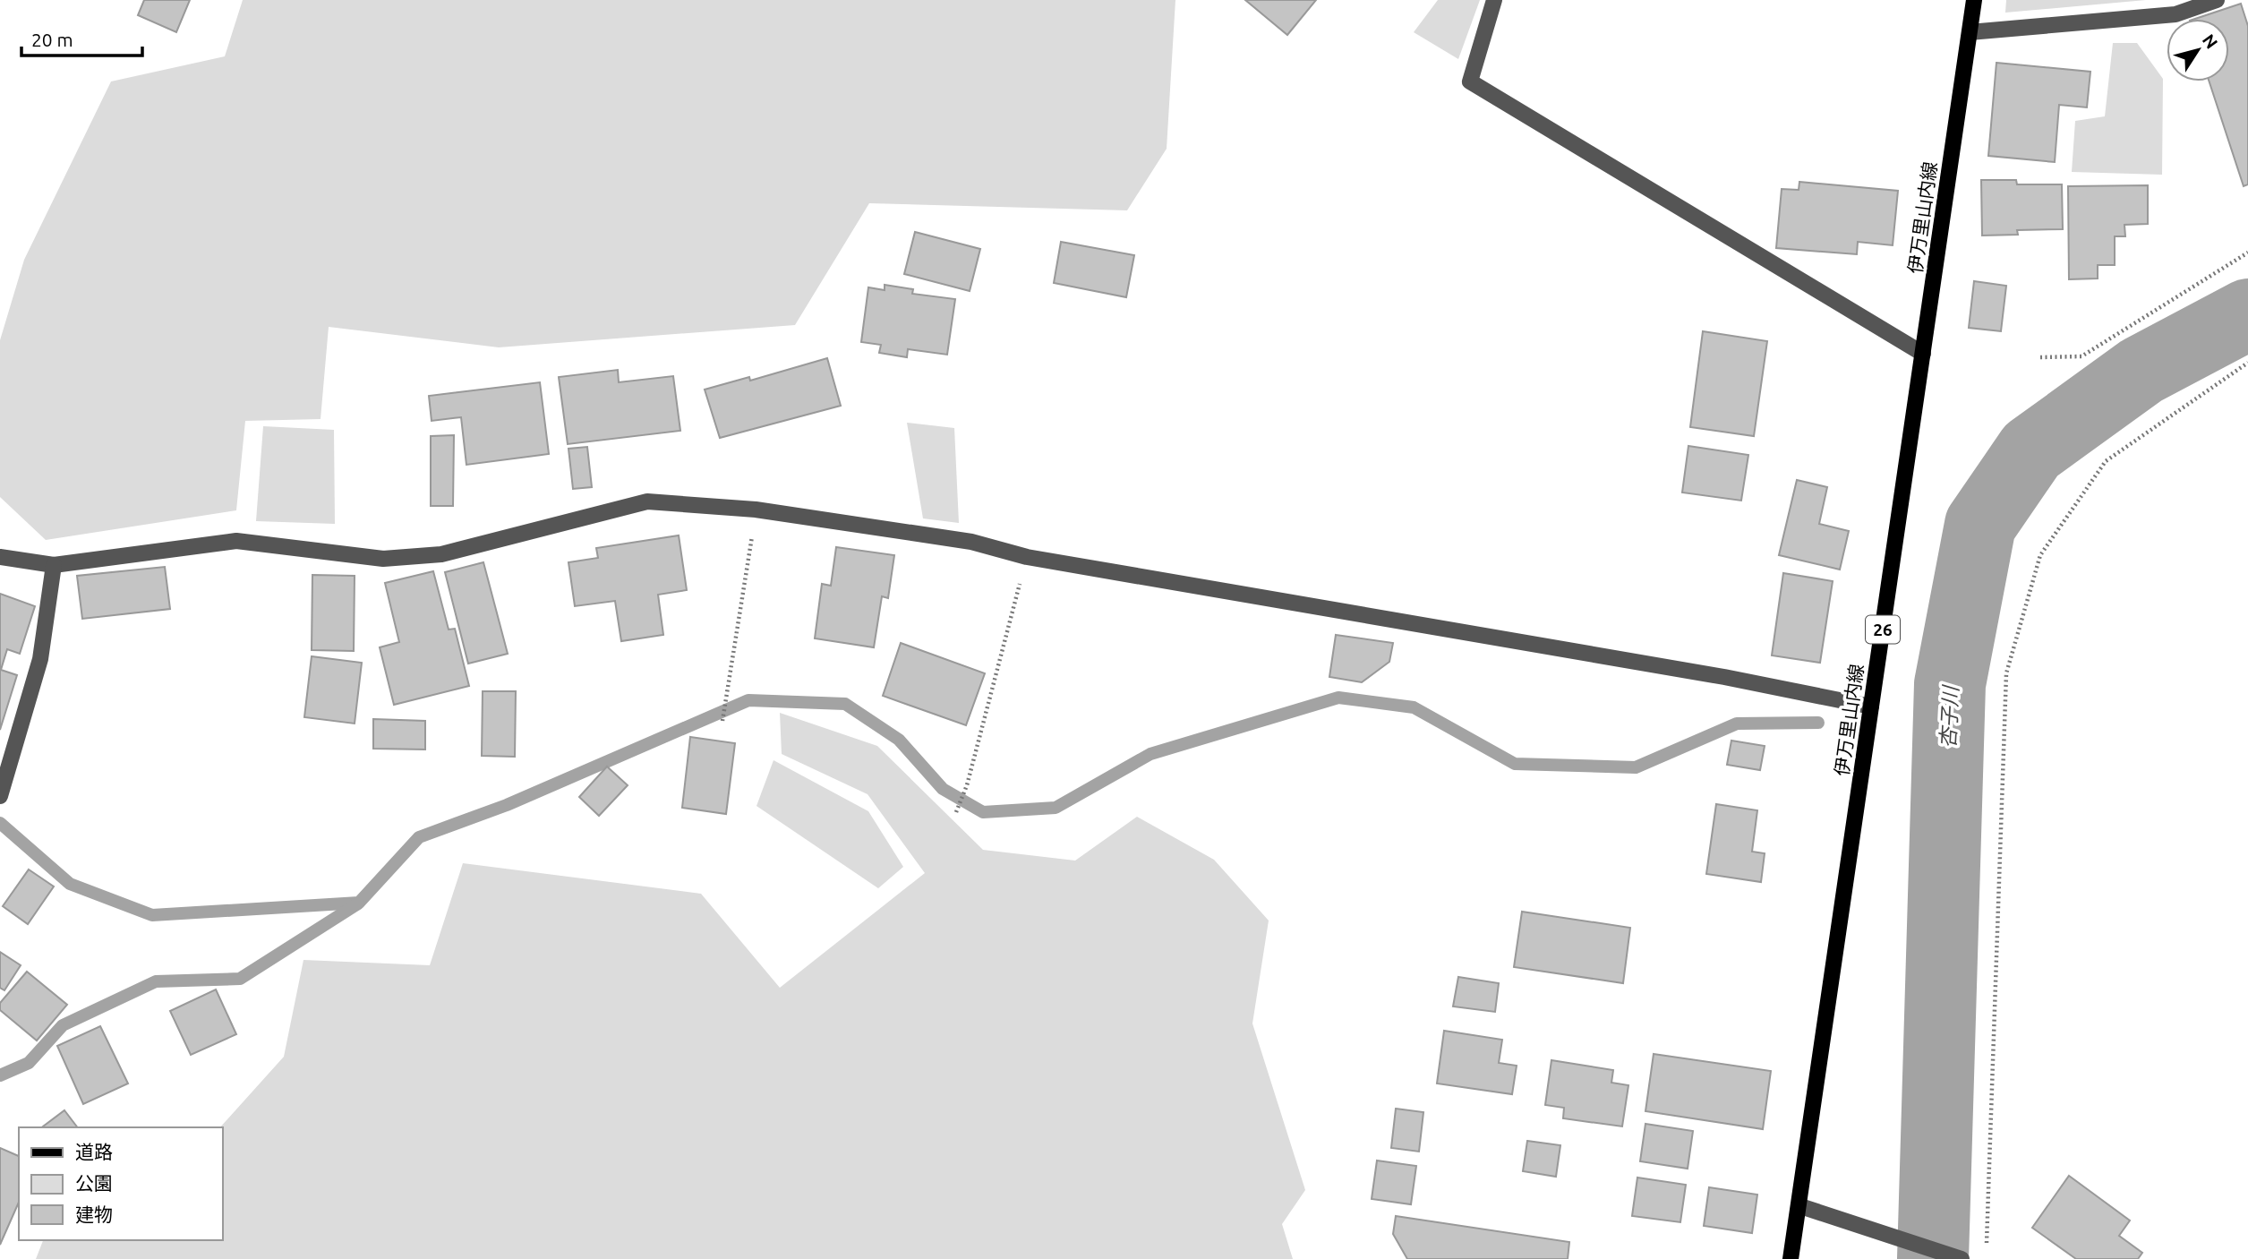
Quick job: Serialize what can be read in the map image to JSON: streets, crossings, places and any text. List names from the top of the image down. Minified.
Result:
{"streets":{"main road":["伊万里山内線","26"]},"water":["杏子川"],"legend":["道路","公園","建物"],"scale_bar":"20 m","north":"top right"}
